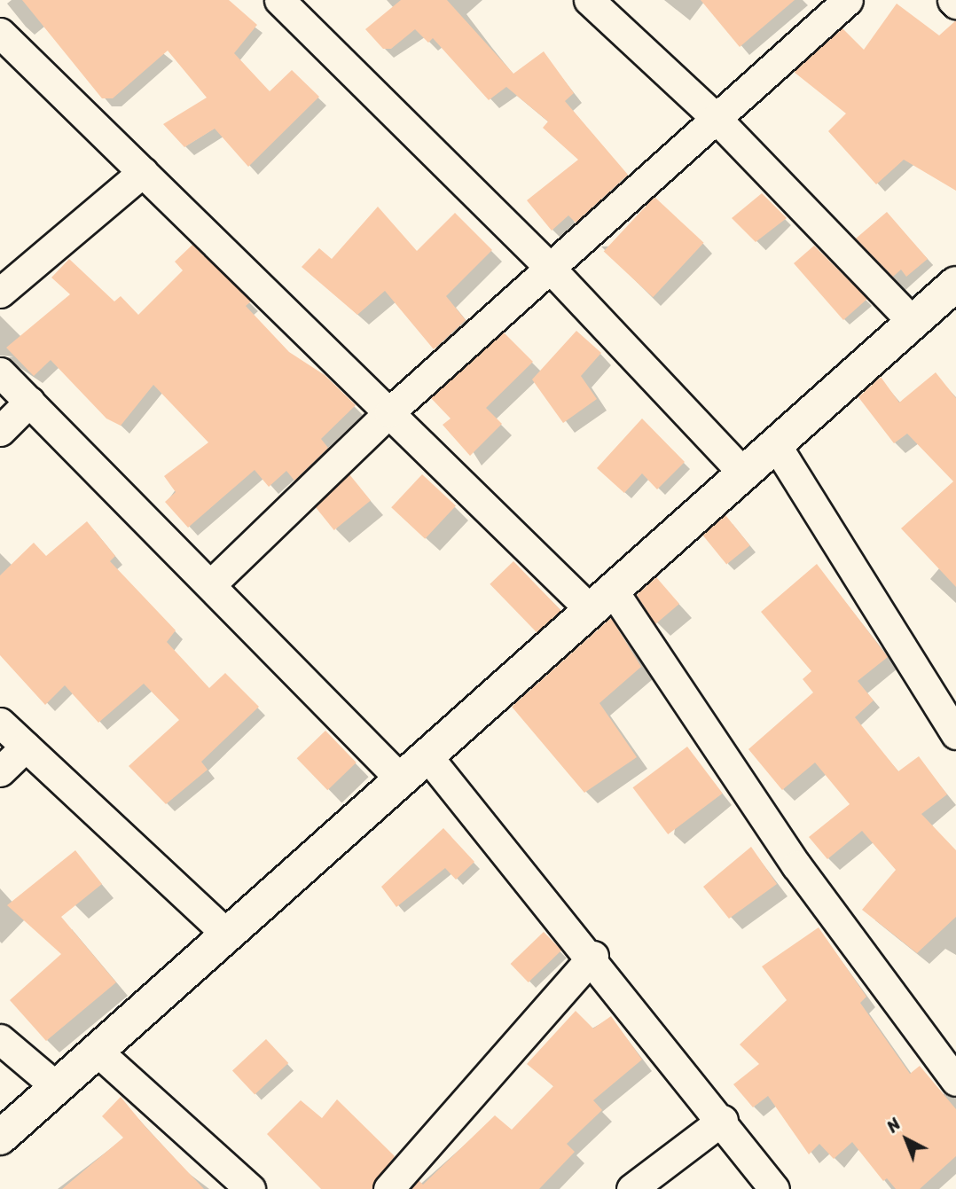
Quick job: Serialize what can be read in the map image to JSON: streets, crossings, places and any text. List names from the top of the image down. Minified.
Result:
{"north":"top left"}
